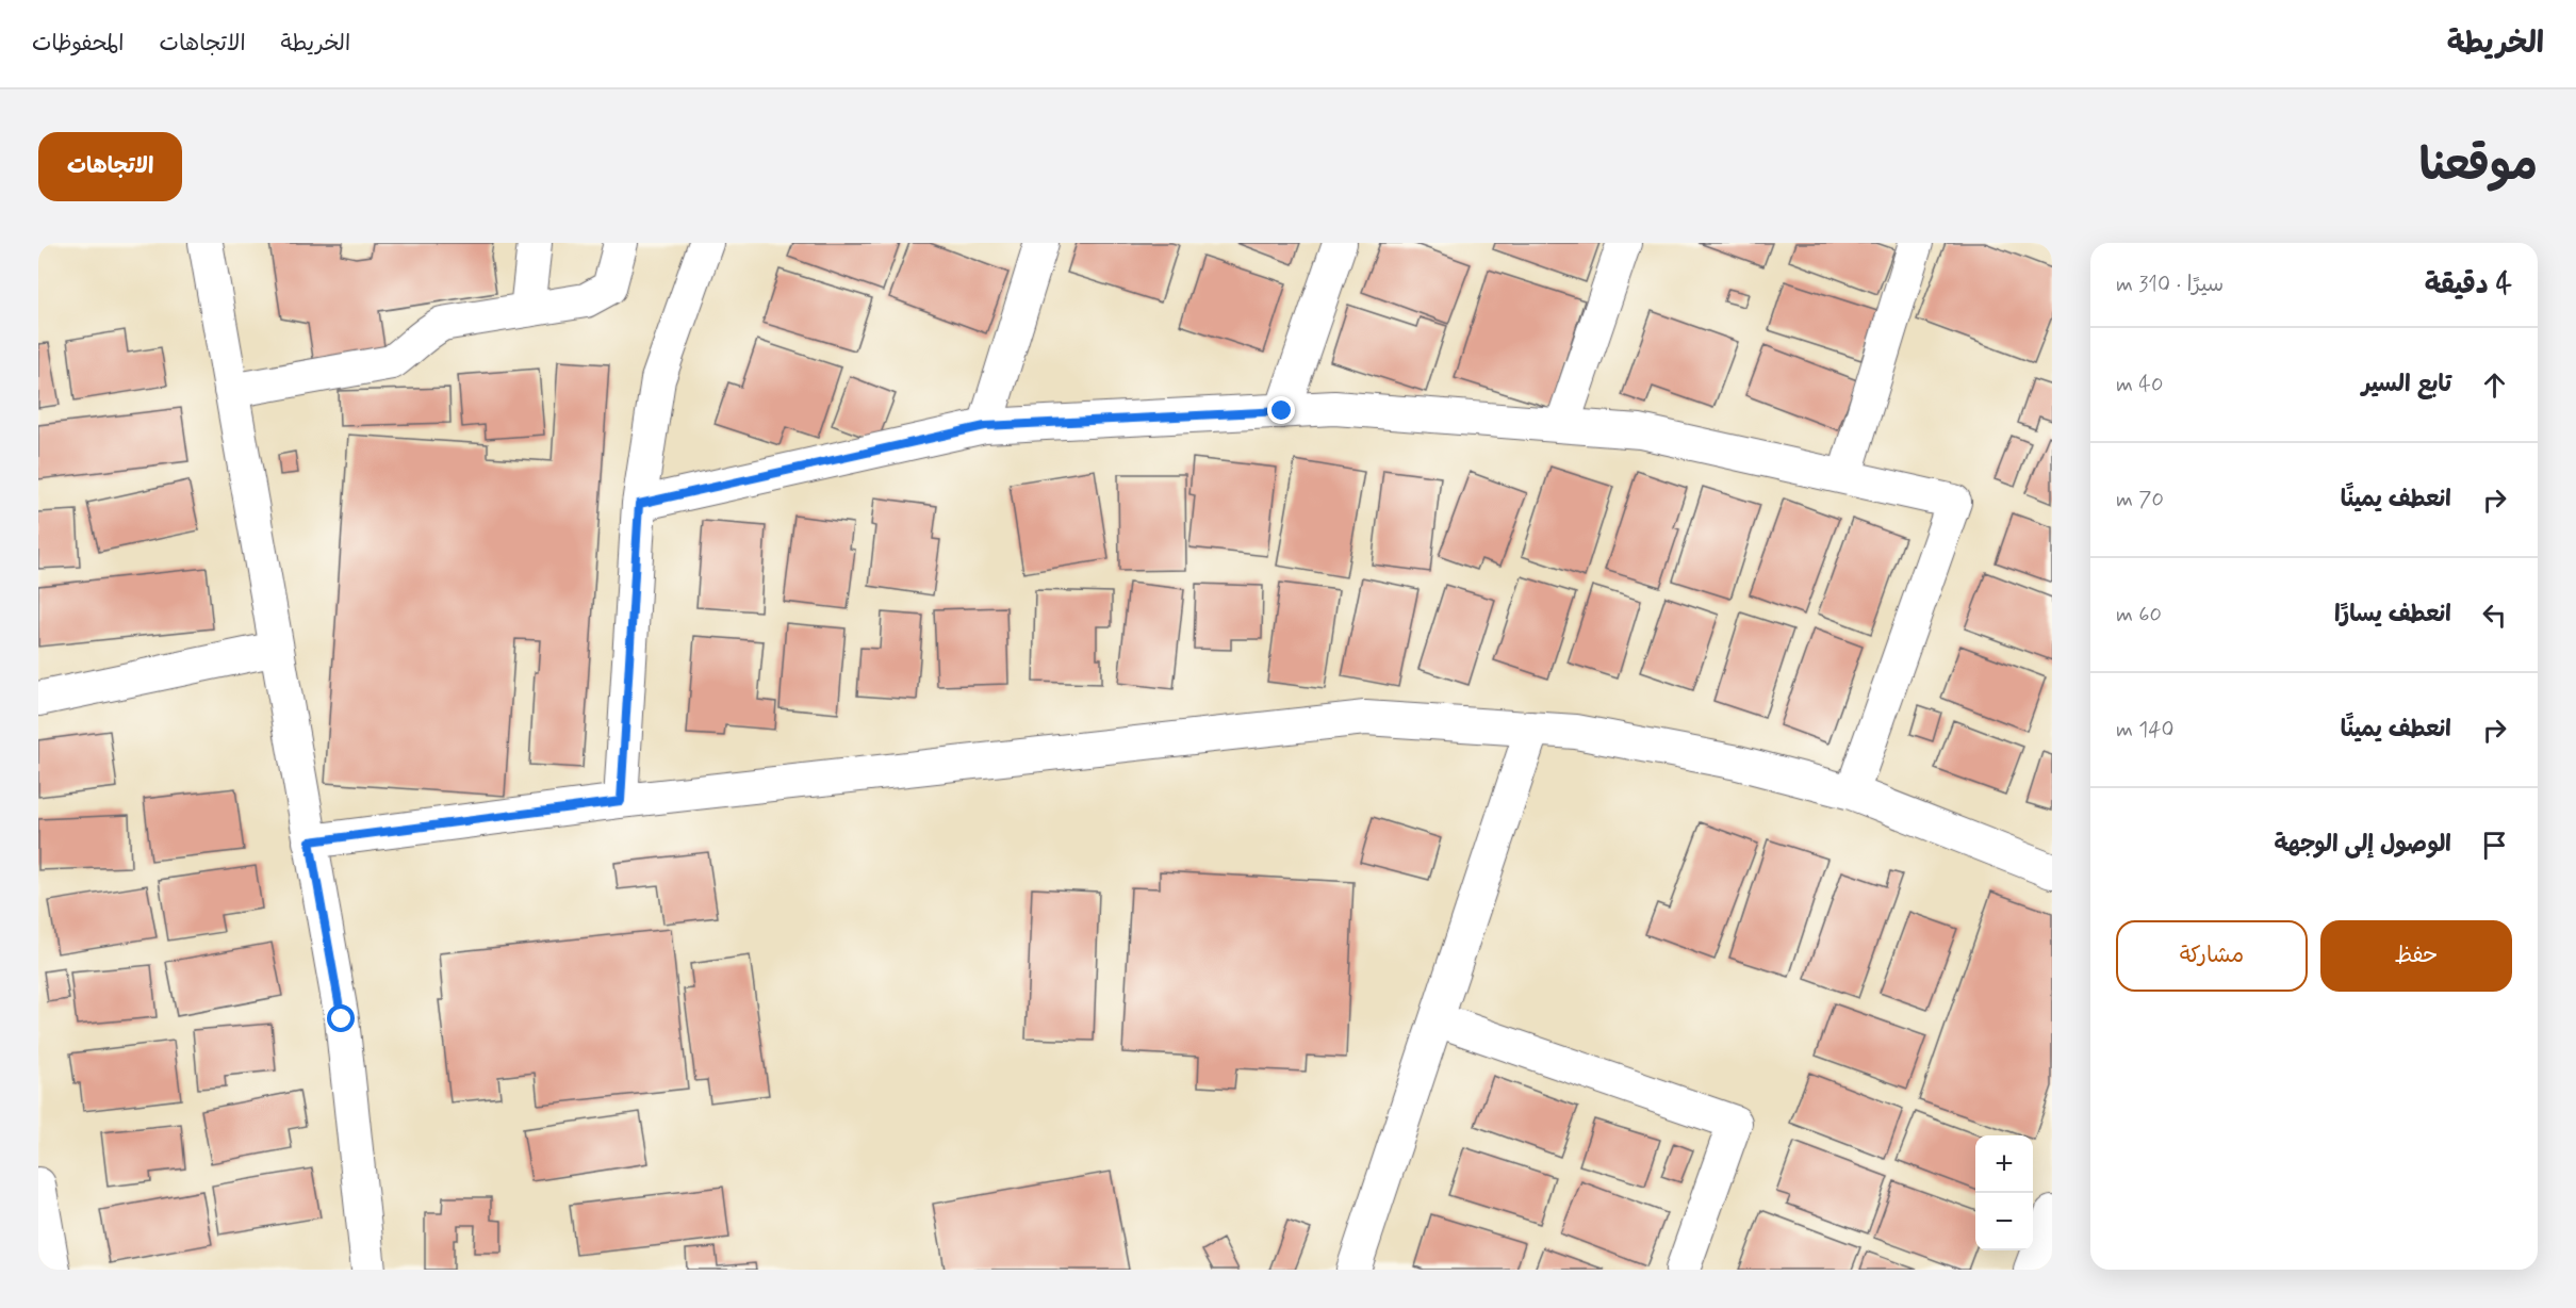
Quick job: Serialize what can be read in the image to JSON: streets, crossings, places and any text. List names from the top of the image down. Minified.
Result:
{"page":{"header":"الخريطة","nav":["الخريطة","الاتجاهات","المحفوظات"],"title":"موقعنا","buttons":["الاتجاهات",["حفظ","مشاركة"]],"heading":["4 دقيقة","سيرًا · 310 m"],"list":[["تابع السير","40 m"],["انعطف يمينًا","70 m"],["انعطف يسارًا","60 m"],["انعطف يمينًا","140 m"],"الوصول إلى الوجهة"],"map_buttons":["+","−"]}}
